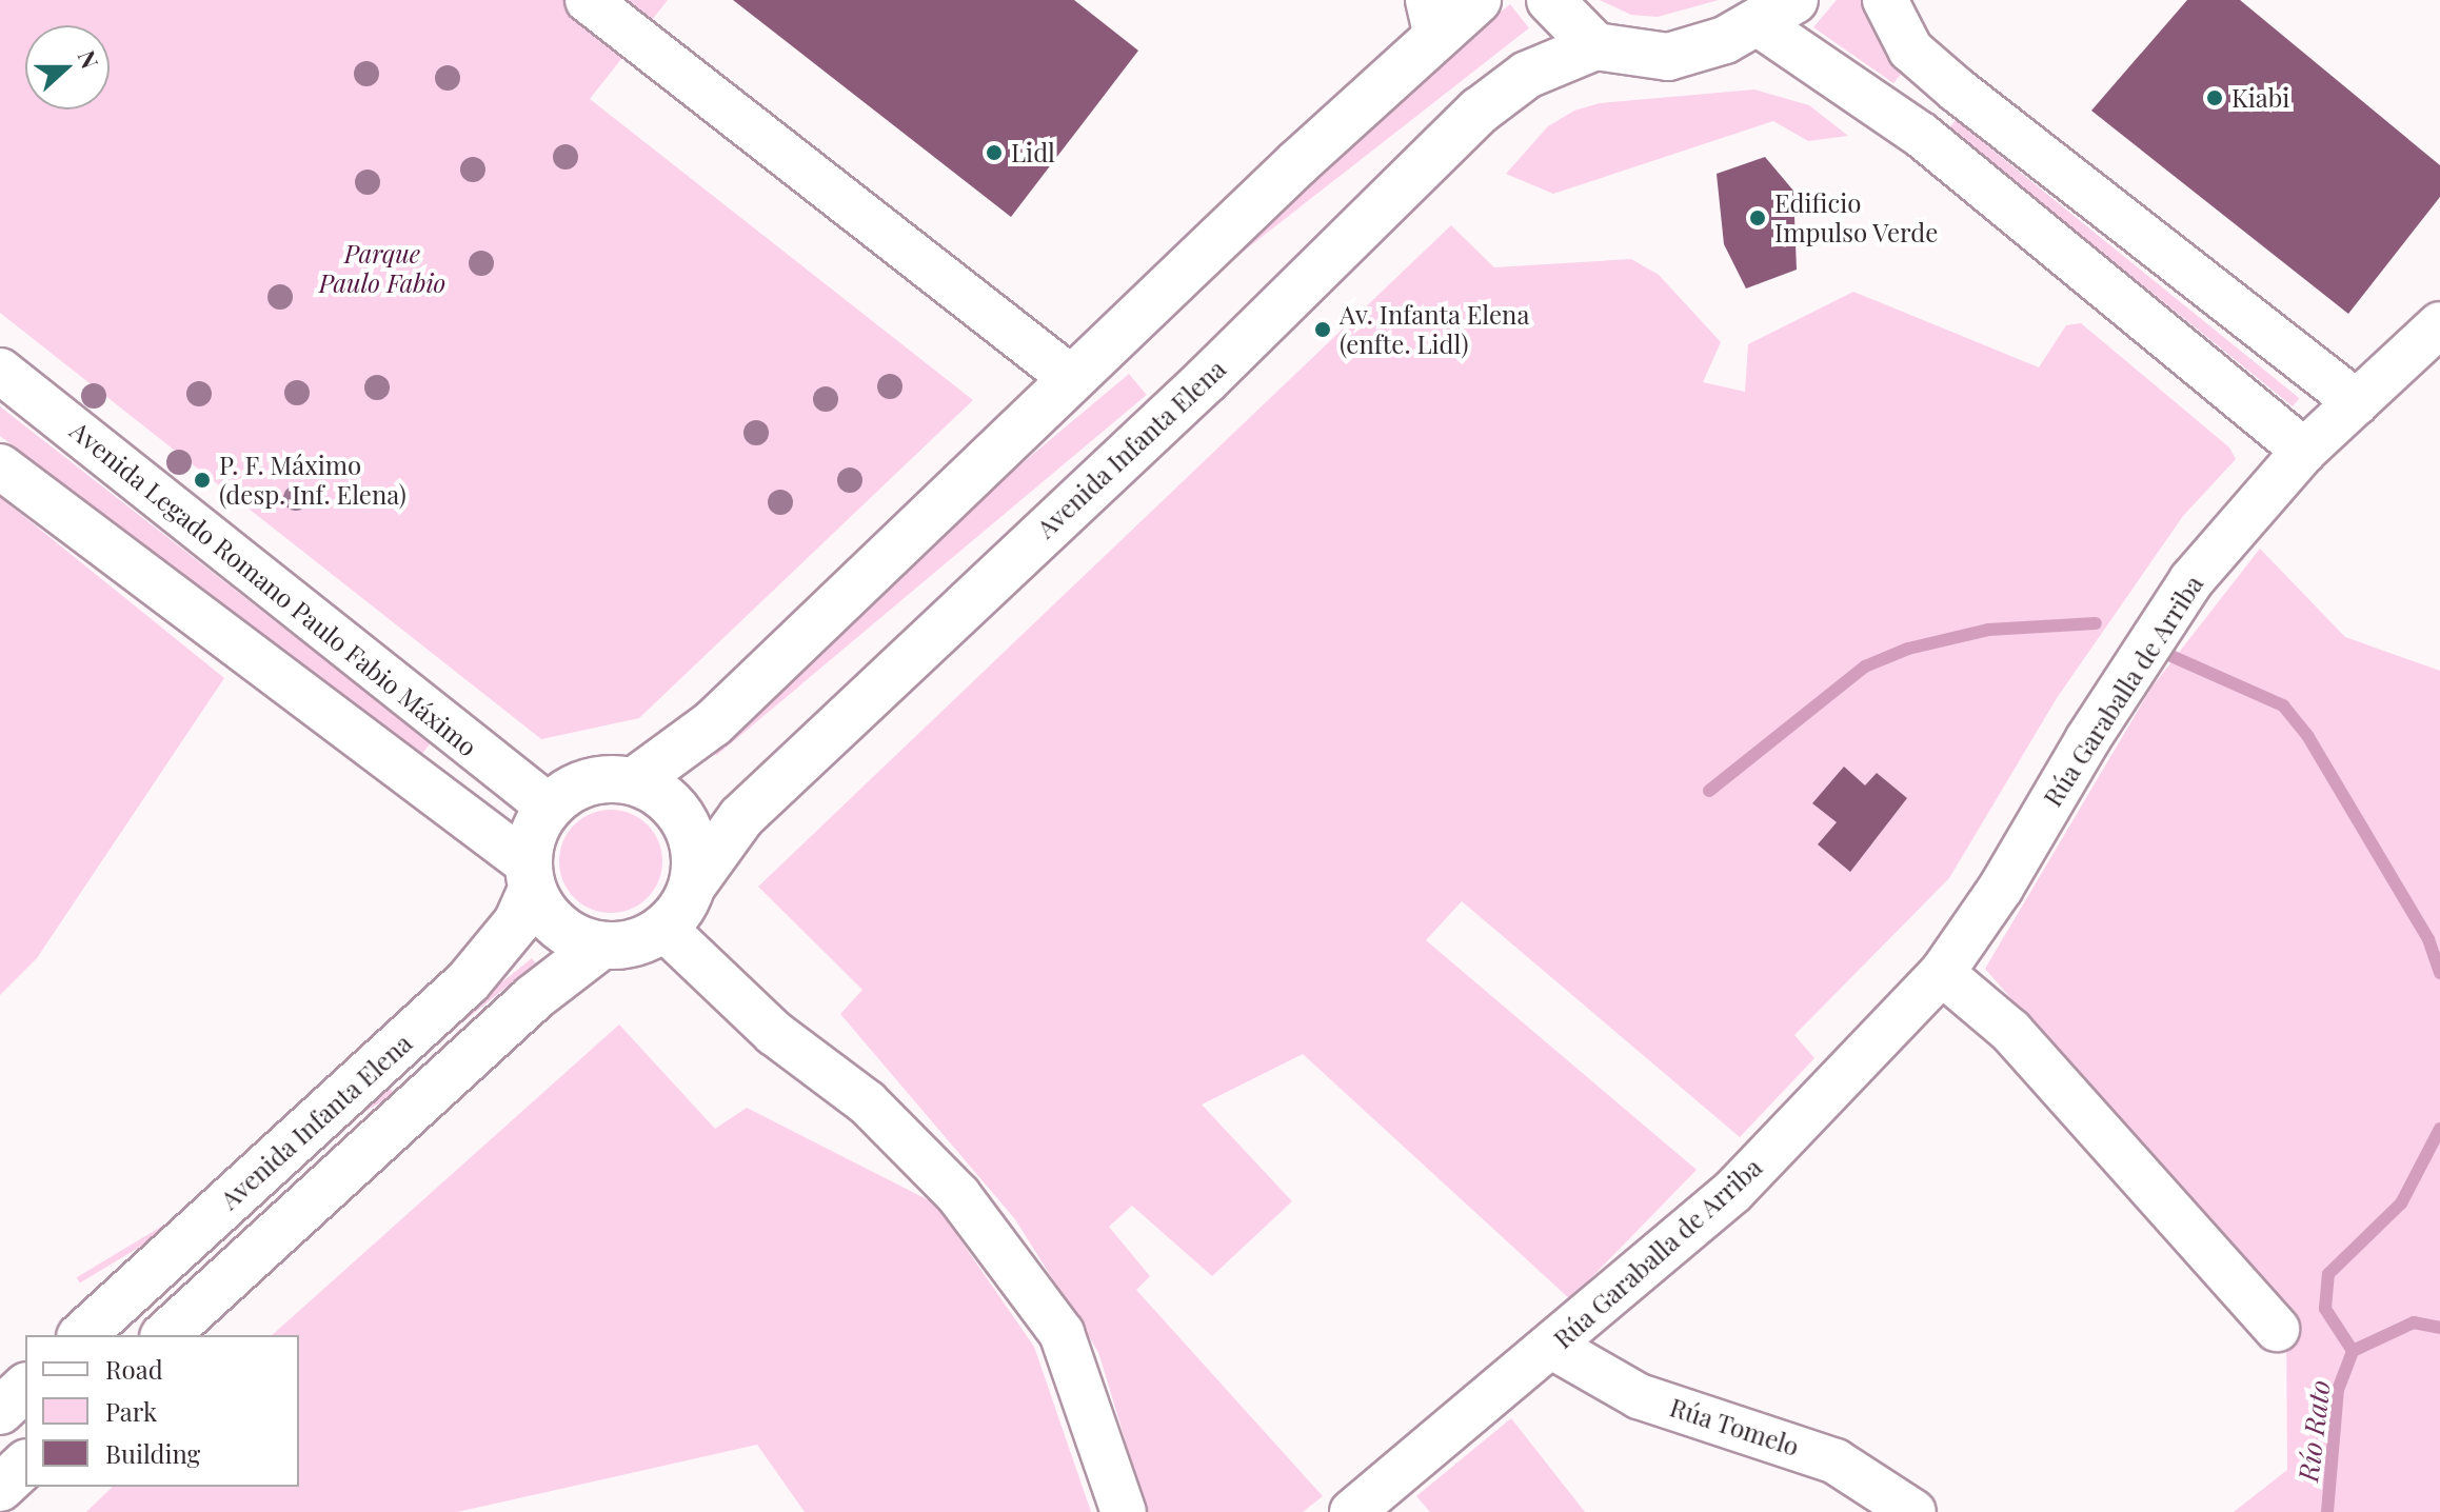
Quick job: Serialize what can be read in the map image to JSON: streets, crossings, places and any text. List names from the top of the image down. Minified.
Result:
{"streets":{"street":["Avenida Infanta Elena","Avenida Legado Romano Paulo Fabio Máximo","Rúa Garaballa de Arriba","Rúa Tomelo"]},"crossings":[["Avenida Infanta Elena","Avenida Legado Romano Paulo Fabio Máximo"],["Rúa Garaballa de Arriba","Rúa Tomelo"]],"water":["Río Rato"],"parks":["Parque Paulo Fabio"],"places":["Kiabi","Lidl","Edificio Impulso Verde","Av. Infanta Elena (enfte. Lidl)","P. F. Máximo (desp. Inf. Elena)"],"legend":["Road","Park","Building"],"north":"right"}
